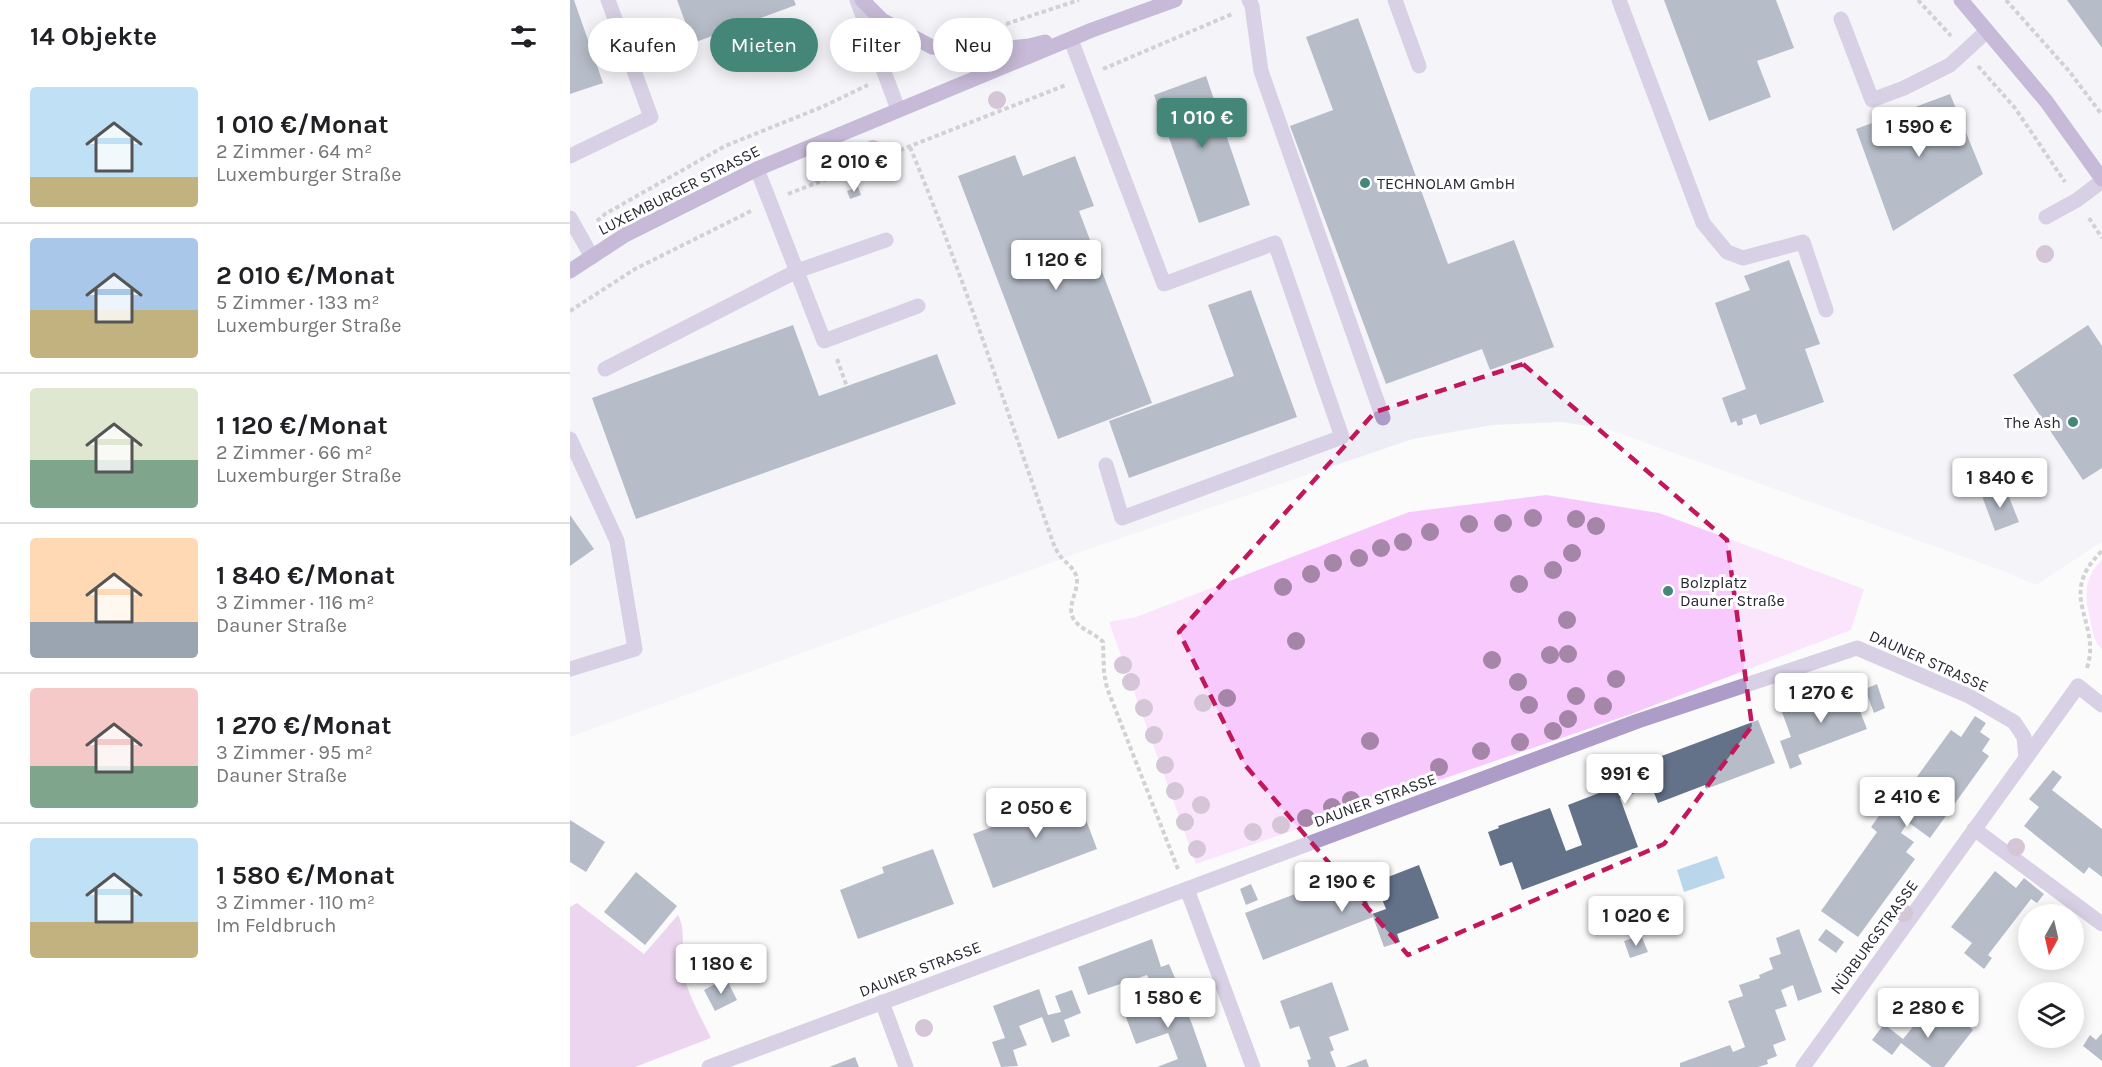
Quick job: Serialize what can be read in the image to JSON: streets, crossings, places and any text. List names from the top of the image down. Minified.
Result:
{"streets":{"main road":["LUXEMBURGER STRASSE"],"street":["DAUNER STRASSE","NÜRBURGSTRASSE"]},"crossings":[["DAUNER STRASSE","NÜRBURGSTRASSE"]],"places":["TECHNOLAM GmbH","The Ash","Bolzplatz Dauner Straße"],"north":"bottom","page":{"heading":"14 Objekte","chip":["Kaufen","Mieten","Filter","Neu"],"list":[{"name":"1 010 €/Monat","note":"2 Zimmer · 64 m² · Luxemburger Straße"},{"name":"2 010 €/Monat","note":"5 Zimmer · 133 m² · Luxemburger Straße"},{"name":"1 120 €/Monat","note":"2 Zimmer · 66 m² · Luxemburger Straße"},{"name":"1 840 €/Monat","note":"3 Zimmer · 116 m² · Dauner Straße"},{"name":"1 270 €/Monat","note":"3 Zimmer · 95 m² · Dauner Straße"},{"name":"1 580 €/Monat","note":"3 Zimmer · 110 m² · Im Feldbruch"}],"price":["1 010 €","1 590 €","2 010 €","1 120 €","1 840 €","1 270 €","991 €","2 410 €","2 050 €","2 190 €","1 020 €","1 180 €","1 580 €","2 280 €"]}}
